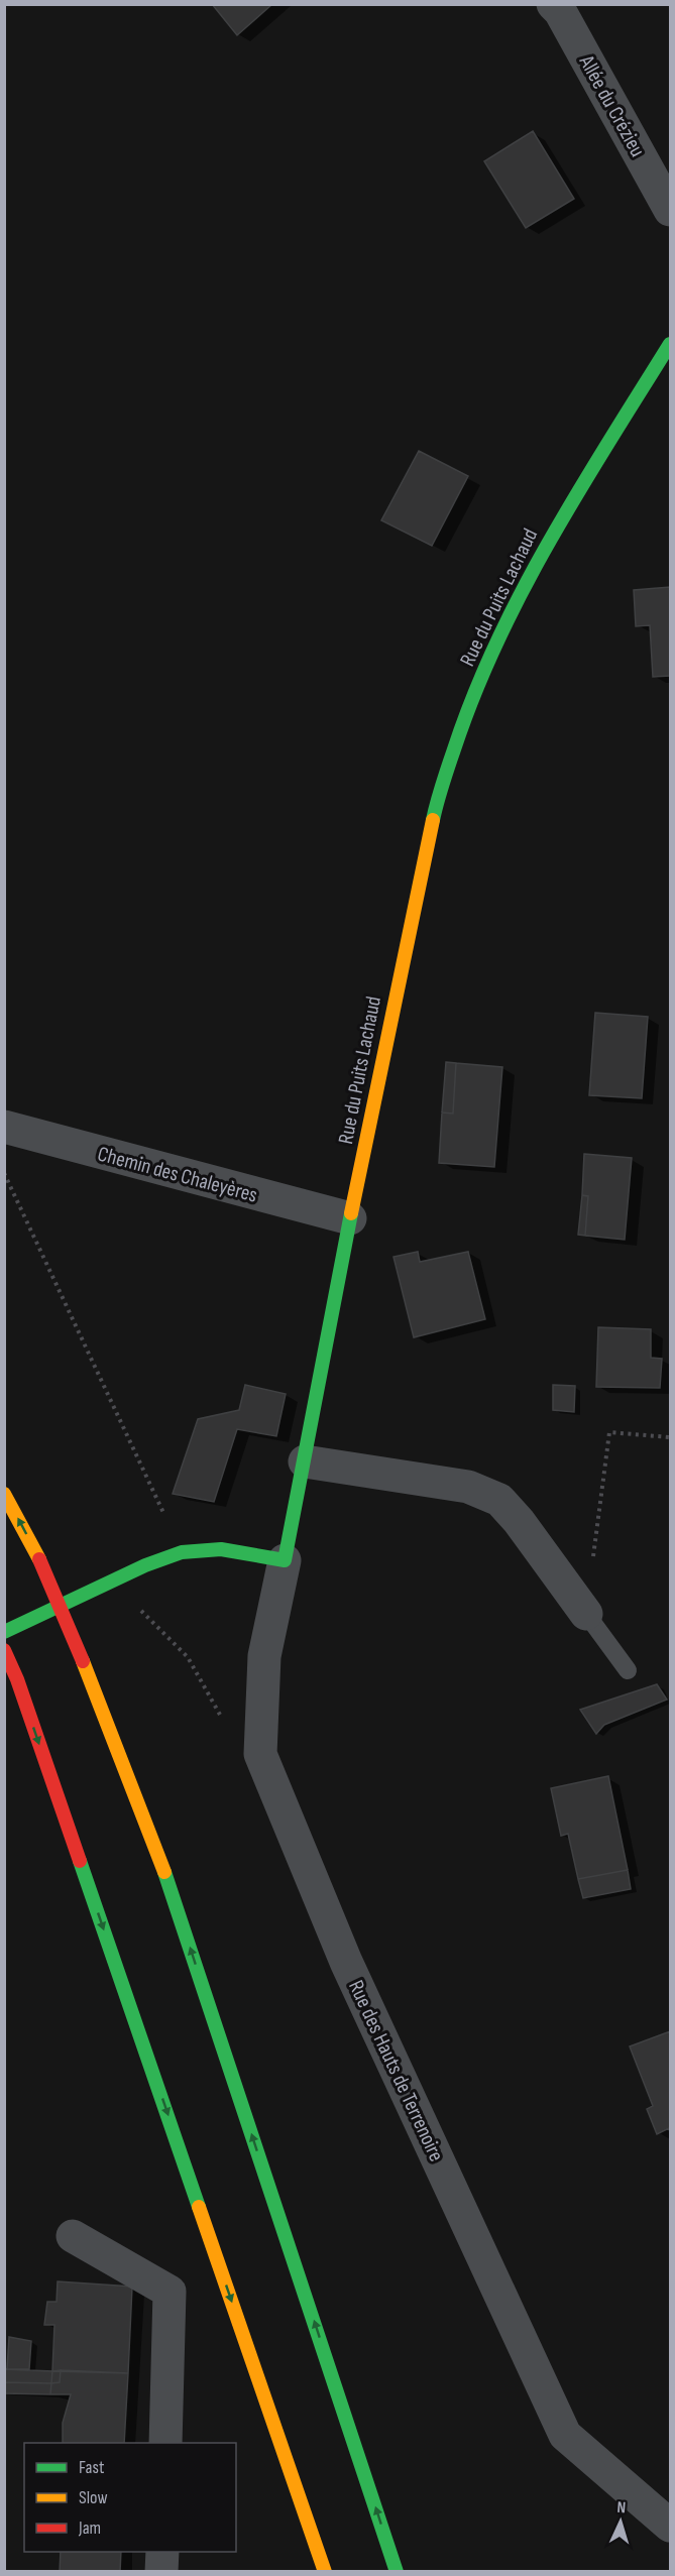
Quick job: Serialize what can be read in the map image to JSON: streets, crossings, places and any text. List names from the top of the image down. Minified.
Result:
{"streets":{"main road":["Rue du Puits Lachaud"],"street":["Allée du Crézieu","Chemin des Chaleyères","Rue des Hauts de Terrenoire"]},"crossings":[["Rue du Puits Lachaud","Chemin des Chaleyères"],["Rue du Puits Lachaud","Rue des Hauts de Terrenoire"]],"legend":["Fast","Slow","Jam"],"north":"top"}
